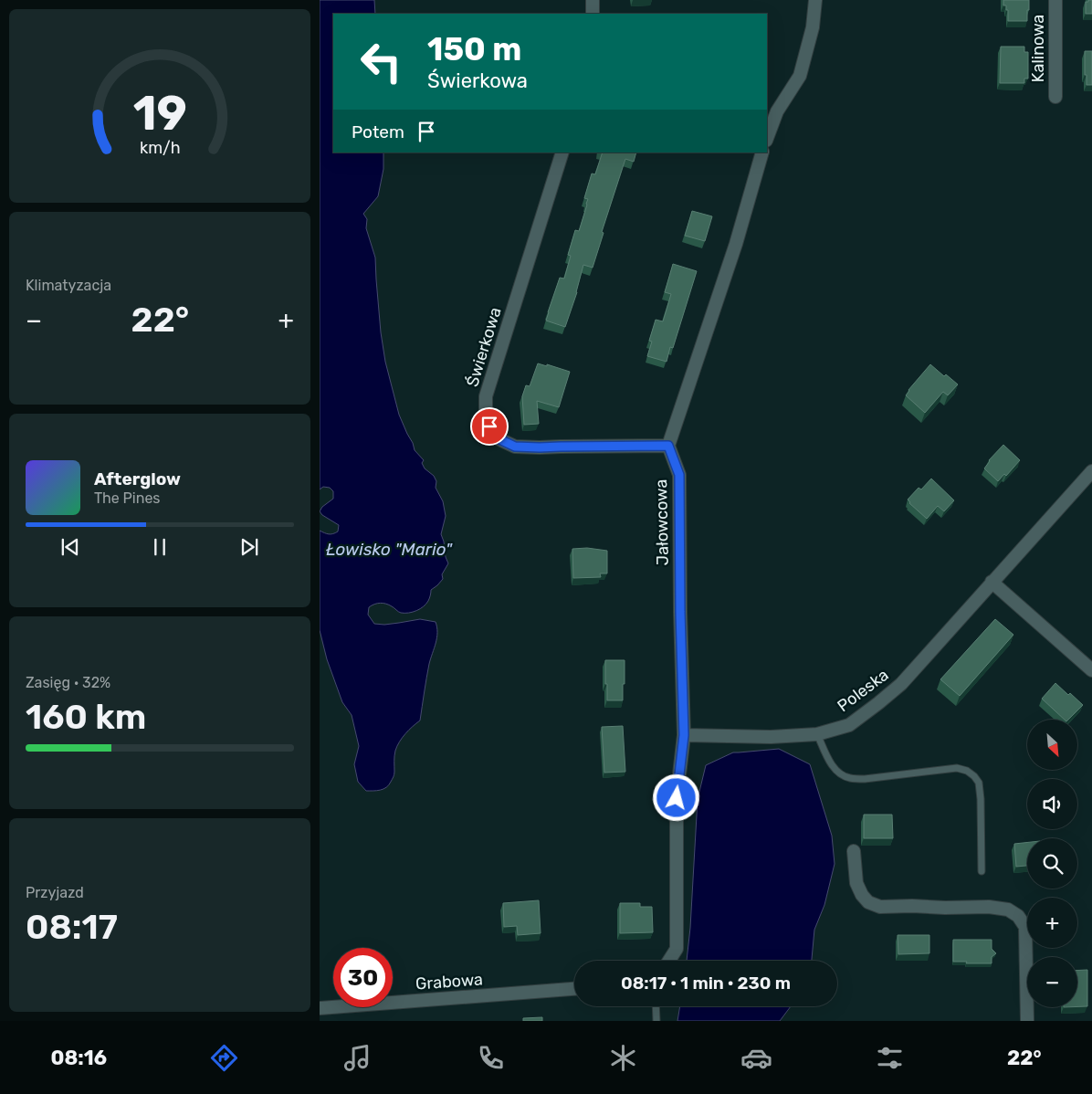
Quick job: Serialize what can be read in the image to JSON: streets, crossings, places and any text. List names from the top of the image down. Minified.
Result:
{"streets":{"street":["Kalinowa","Świerkowa","Jałowcowa","Poleska","Grabowa"]},"crossings":[["Świerkowa","Jałowcowa"],["Jałowcowa","Poleska"]],"water":["Łowisko \"Mario\""],"north":"bottom right","page":{"turn":["150 m","Świerkowa"],"then":"Potem","tile":["Klimatyzacja",["Zasięg · 32%","160 km"],["Przyjazd","08:17"]],"heat":["−","22°","+"],"song":["Afterglow","The Pines"],"map_buttons":["+","−"],"limit":"30","trip":"08:17 · 1 min · 230 m","tabs":["08:16","22°"],"gauge":["19","km/h"]}}
